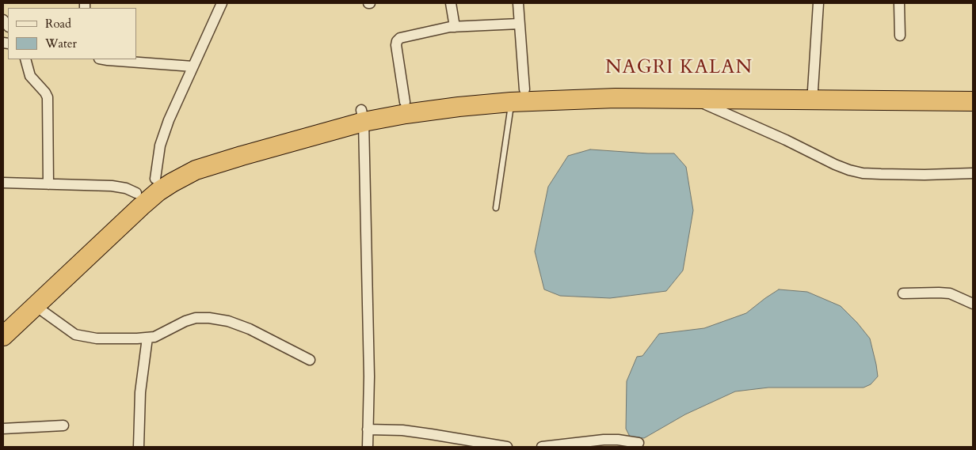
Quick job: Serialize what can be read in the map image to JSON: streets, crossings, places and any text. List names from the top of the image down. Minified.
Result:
{"districts":["NAGRI KALAN"],"legend":["Road","Water"]}
